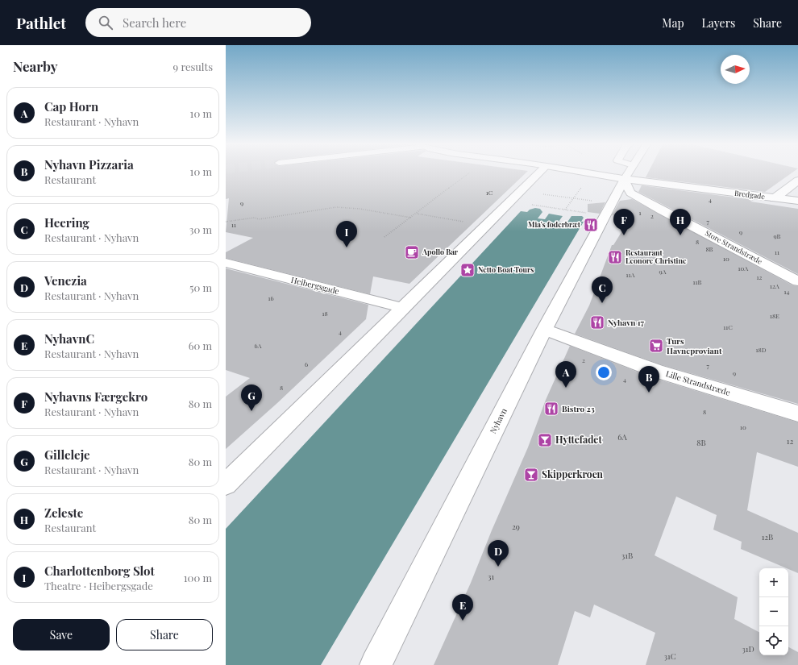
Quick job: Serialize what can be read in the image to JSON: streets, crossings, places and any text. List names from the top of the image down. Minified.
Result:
{"streets":{"street":["Bredgade","Store Strandstræde","Heibergsgade","Lille Strandstræde","Nyhavn"]},"crossings":[["Lille Strandstræde","Nyhavn"]],"places":{"restaurant":["Mia's foderbræt","Restaurant Leonore Christine","Nyhavn 17","Bistro 23"],"cafe":["Apollo Bar"],"place":["Netto Boat Tours"],"supermarket":["Turs Havneproviant"],"bar":["Hyttefadet","Skipperkroen"]},"house_numbers":["1C","4","9","1","2","7","11","9","9B","8","8B","11","10","10A","9A","11A","12","11B","12A","14","16","18","18E","11C","4","6A","18D","2","6","7","9","4","8","8","10","6A","12","8B","29","12B","31B","31","31D","31C"],"north":"right","page":{"header":"Pathlet","search":"Search here","nav":["Map","Layers","Share"],"heading":["Nearby","9 results"],"list":[{"mark":"A","name":"Cap Horn","note":"Restaurant · Nyhavn","value":"10 m"},{"mark":"B","name":"Nyhavn Pizzaria","note":"Restaurant","value":"10 m"},{"mark":"C","name":"Heering","note":"Restaurant · Nyhavn","value":"30 m"},{"mark":"D","name":"Venezia","note":"Restaurant · Nyhavn","value":"50 m"},{"mark":"E","name":"NyhavnC","note":"Restaurant · Nyhavn","value":"60 m"},{"mark":"F","name":"Nyhavns Færgekro","note":"Restaurant · Nyhavn","value":"80 m"},{"mark":"G","name":"Gilleleje","note":"Restaurant · Nyhavn","value":"80 m"},{"mark":"H","name":"Zeleste","note":"Restaurant","value":"80 m"},{"mark":"I","name":"Charlottenborg Slot","note":"Theatre · Heibergsgade","value":"100 m"}],"pins":["F","H","I","C","A","B","G","D","E"],"map_buttons":["+","−"],"buttons":["Save","Share"]}}
